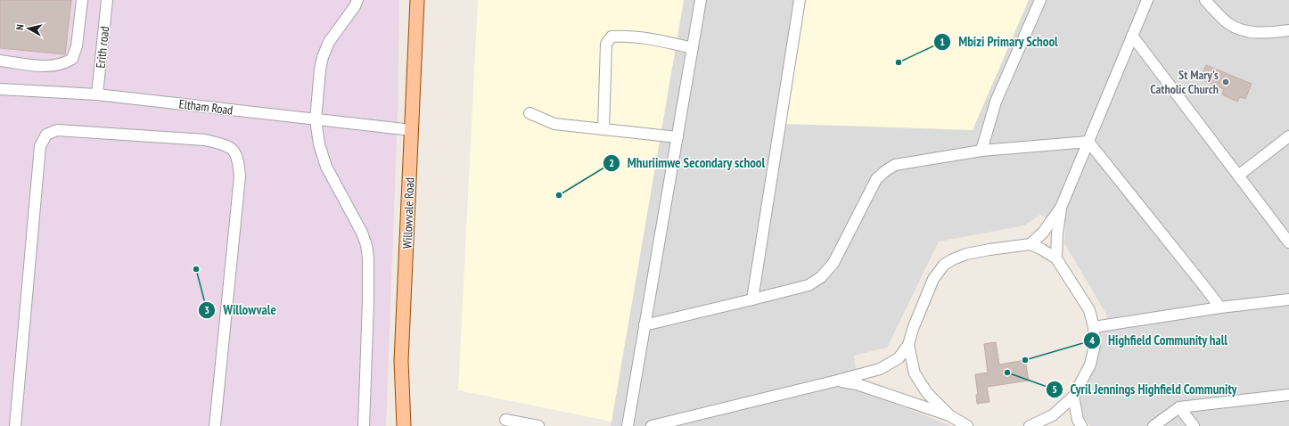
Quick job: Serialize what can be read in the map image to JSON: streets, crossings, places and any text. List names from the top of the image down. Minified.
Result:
{"streets":{"main road":["Willowvale Road"],"street":["Erith road","Eltham Road"]},"crossings":[["Erith road","Eltham Road"],["Eltham Road","Willowvale Road"]],"places":["Mbizi Primary School","St Mary's Catholic Church","Mhuriimwe Secondary school","Willowvale","Highfield Community hall","Cyril Jennings Highfield Community"],"north":"left"}
